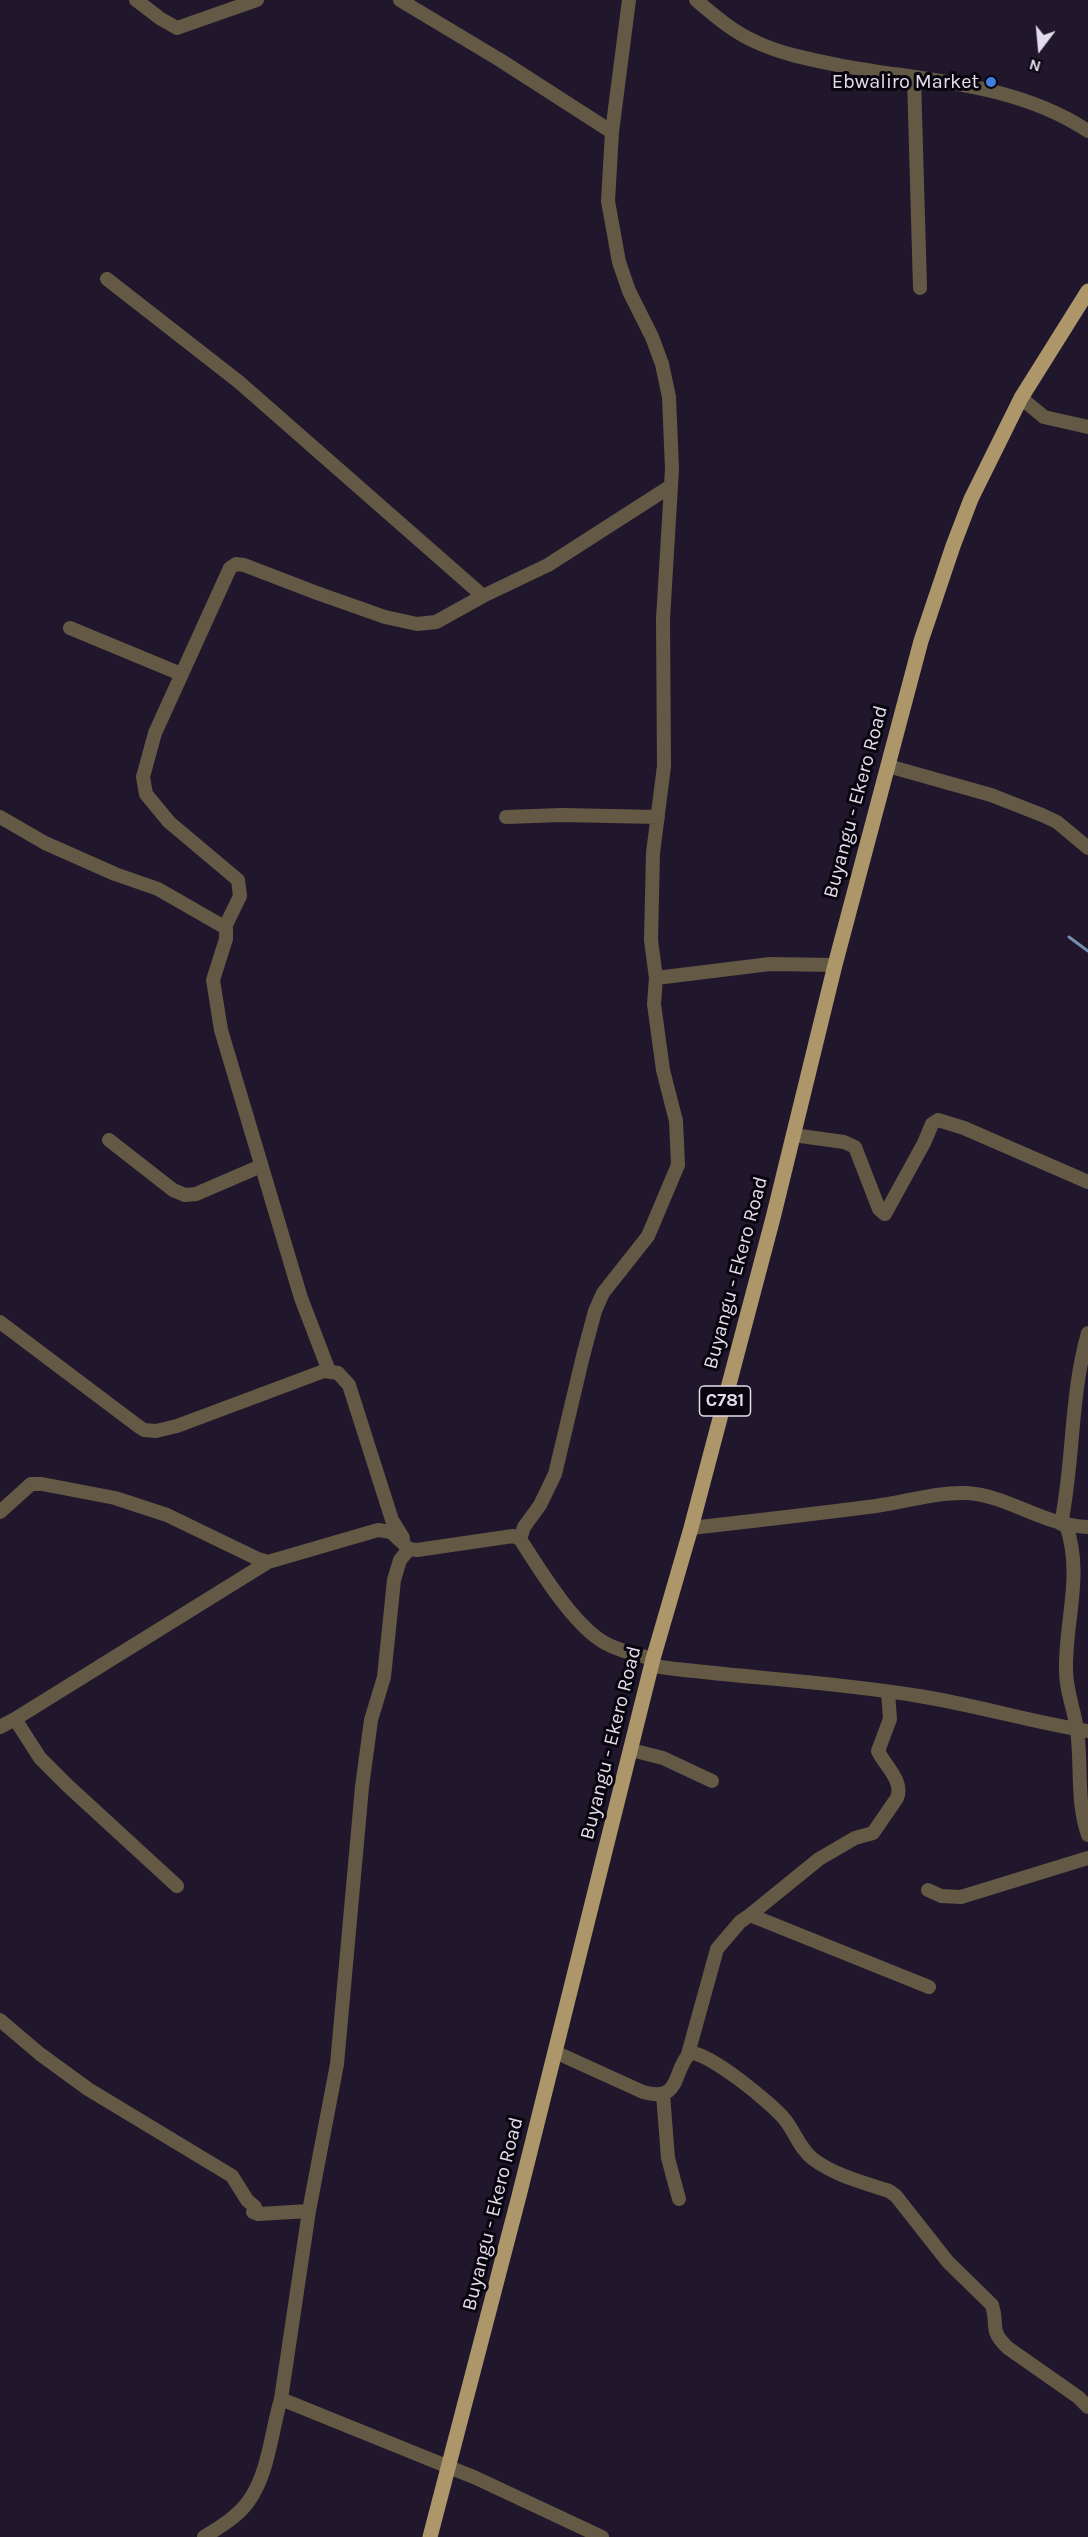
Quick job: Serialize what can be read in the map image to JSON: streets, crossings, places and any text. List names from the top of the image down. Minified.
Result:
{"streets":{"main road":["Buyangu - Ekero Road","C781"]},"places":["Ebwaliro Market"],"north":"bottom"}
